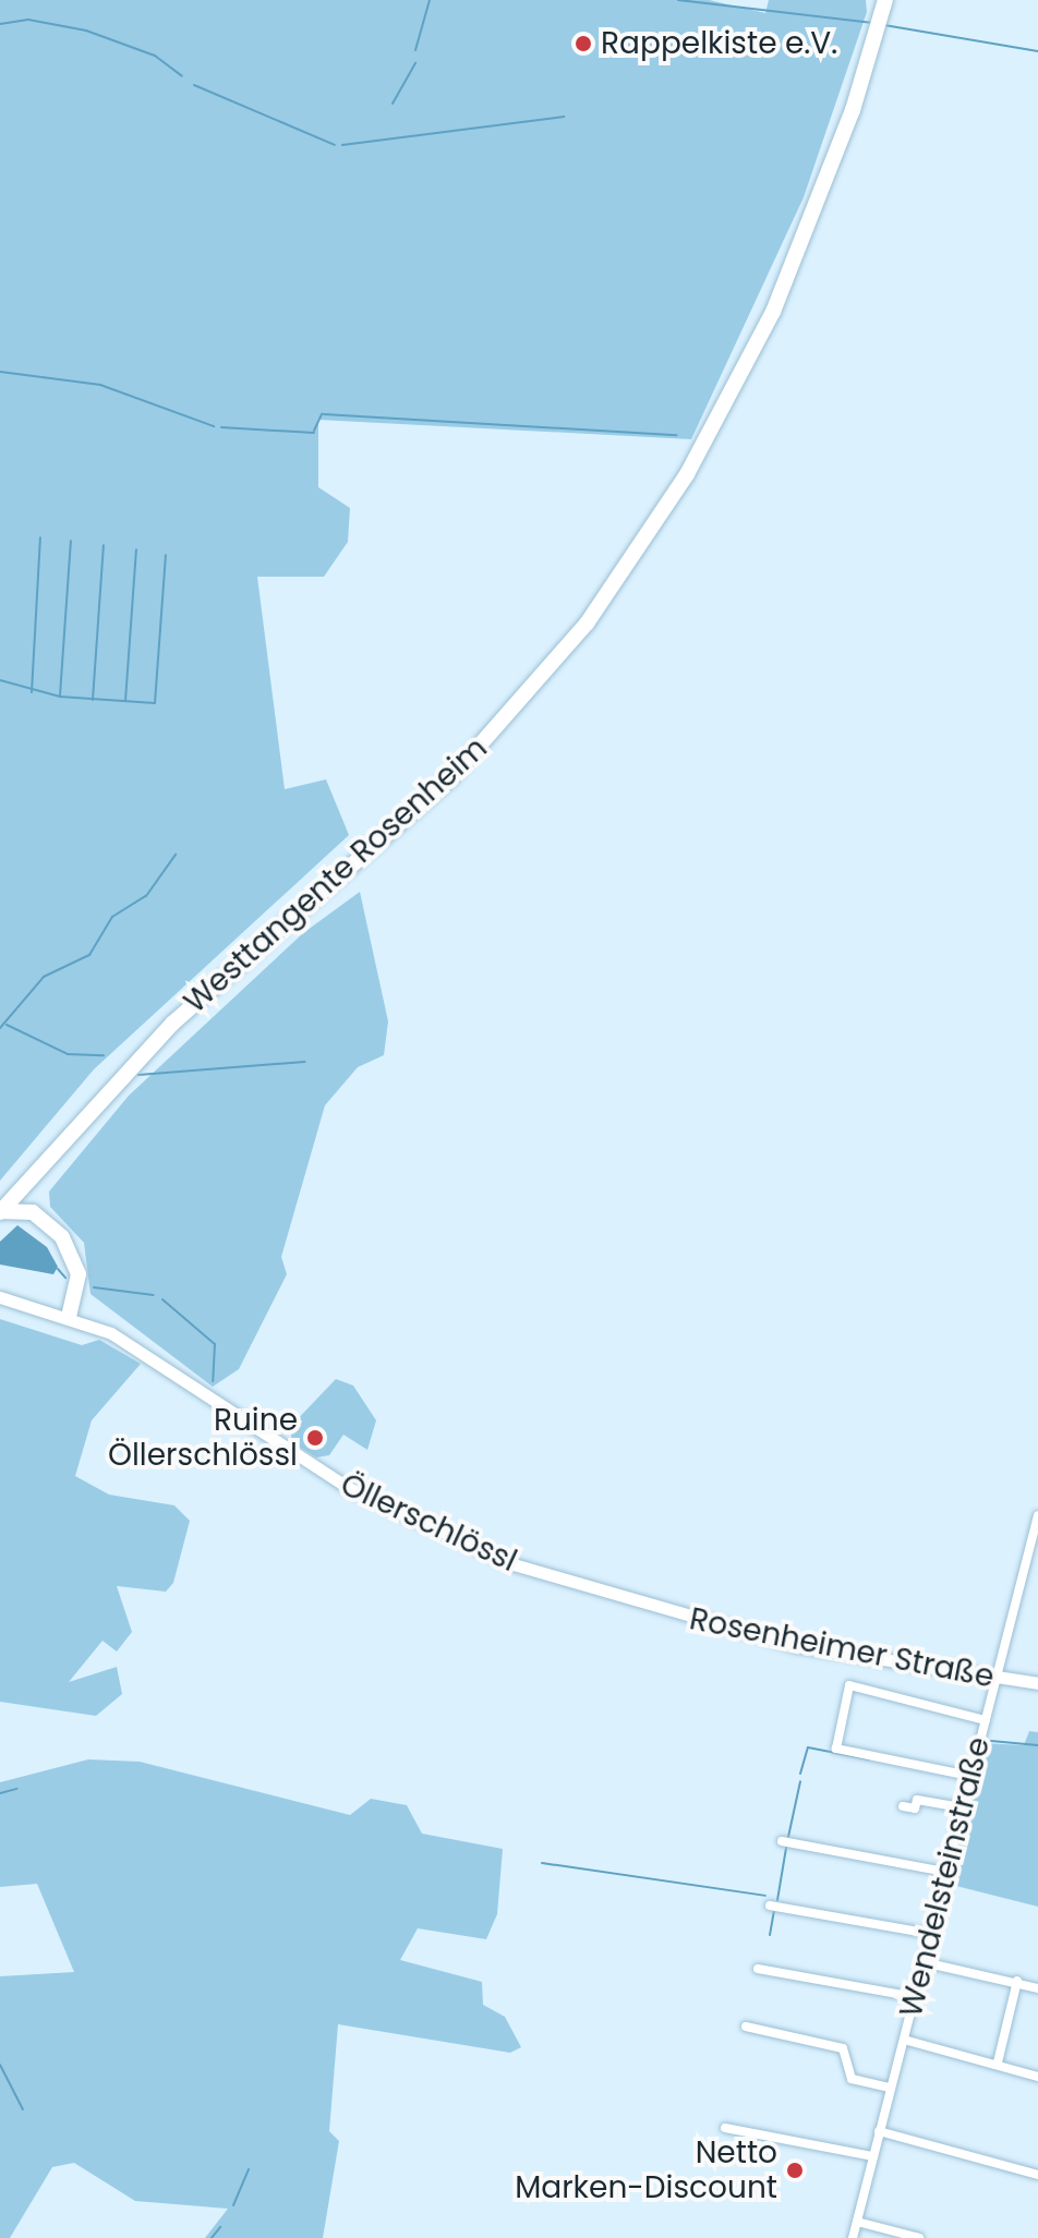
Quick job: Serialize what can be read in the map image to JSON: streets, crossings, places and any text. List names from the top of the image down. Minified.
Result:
{"streets":{"highway":["Westtangente Rosenheim"],"street":["Öllerschlössl","Rosenheimer Straße","Wendelsteinstraße"]},"crossings":[["Öllerschlössl","Rosenheimer Straße"],["Rosenheimer Straße","Wendelsteinstraße"]],"places":["Rappelkiste e.V.","Ruine Öllerschlössl","Netto Marken-Discount"]}
